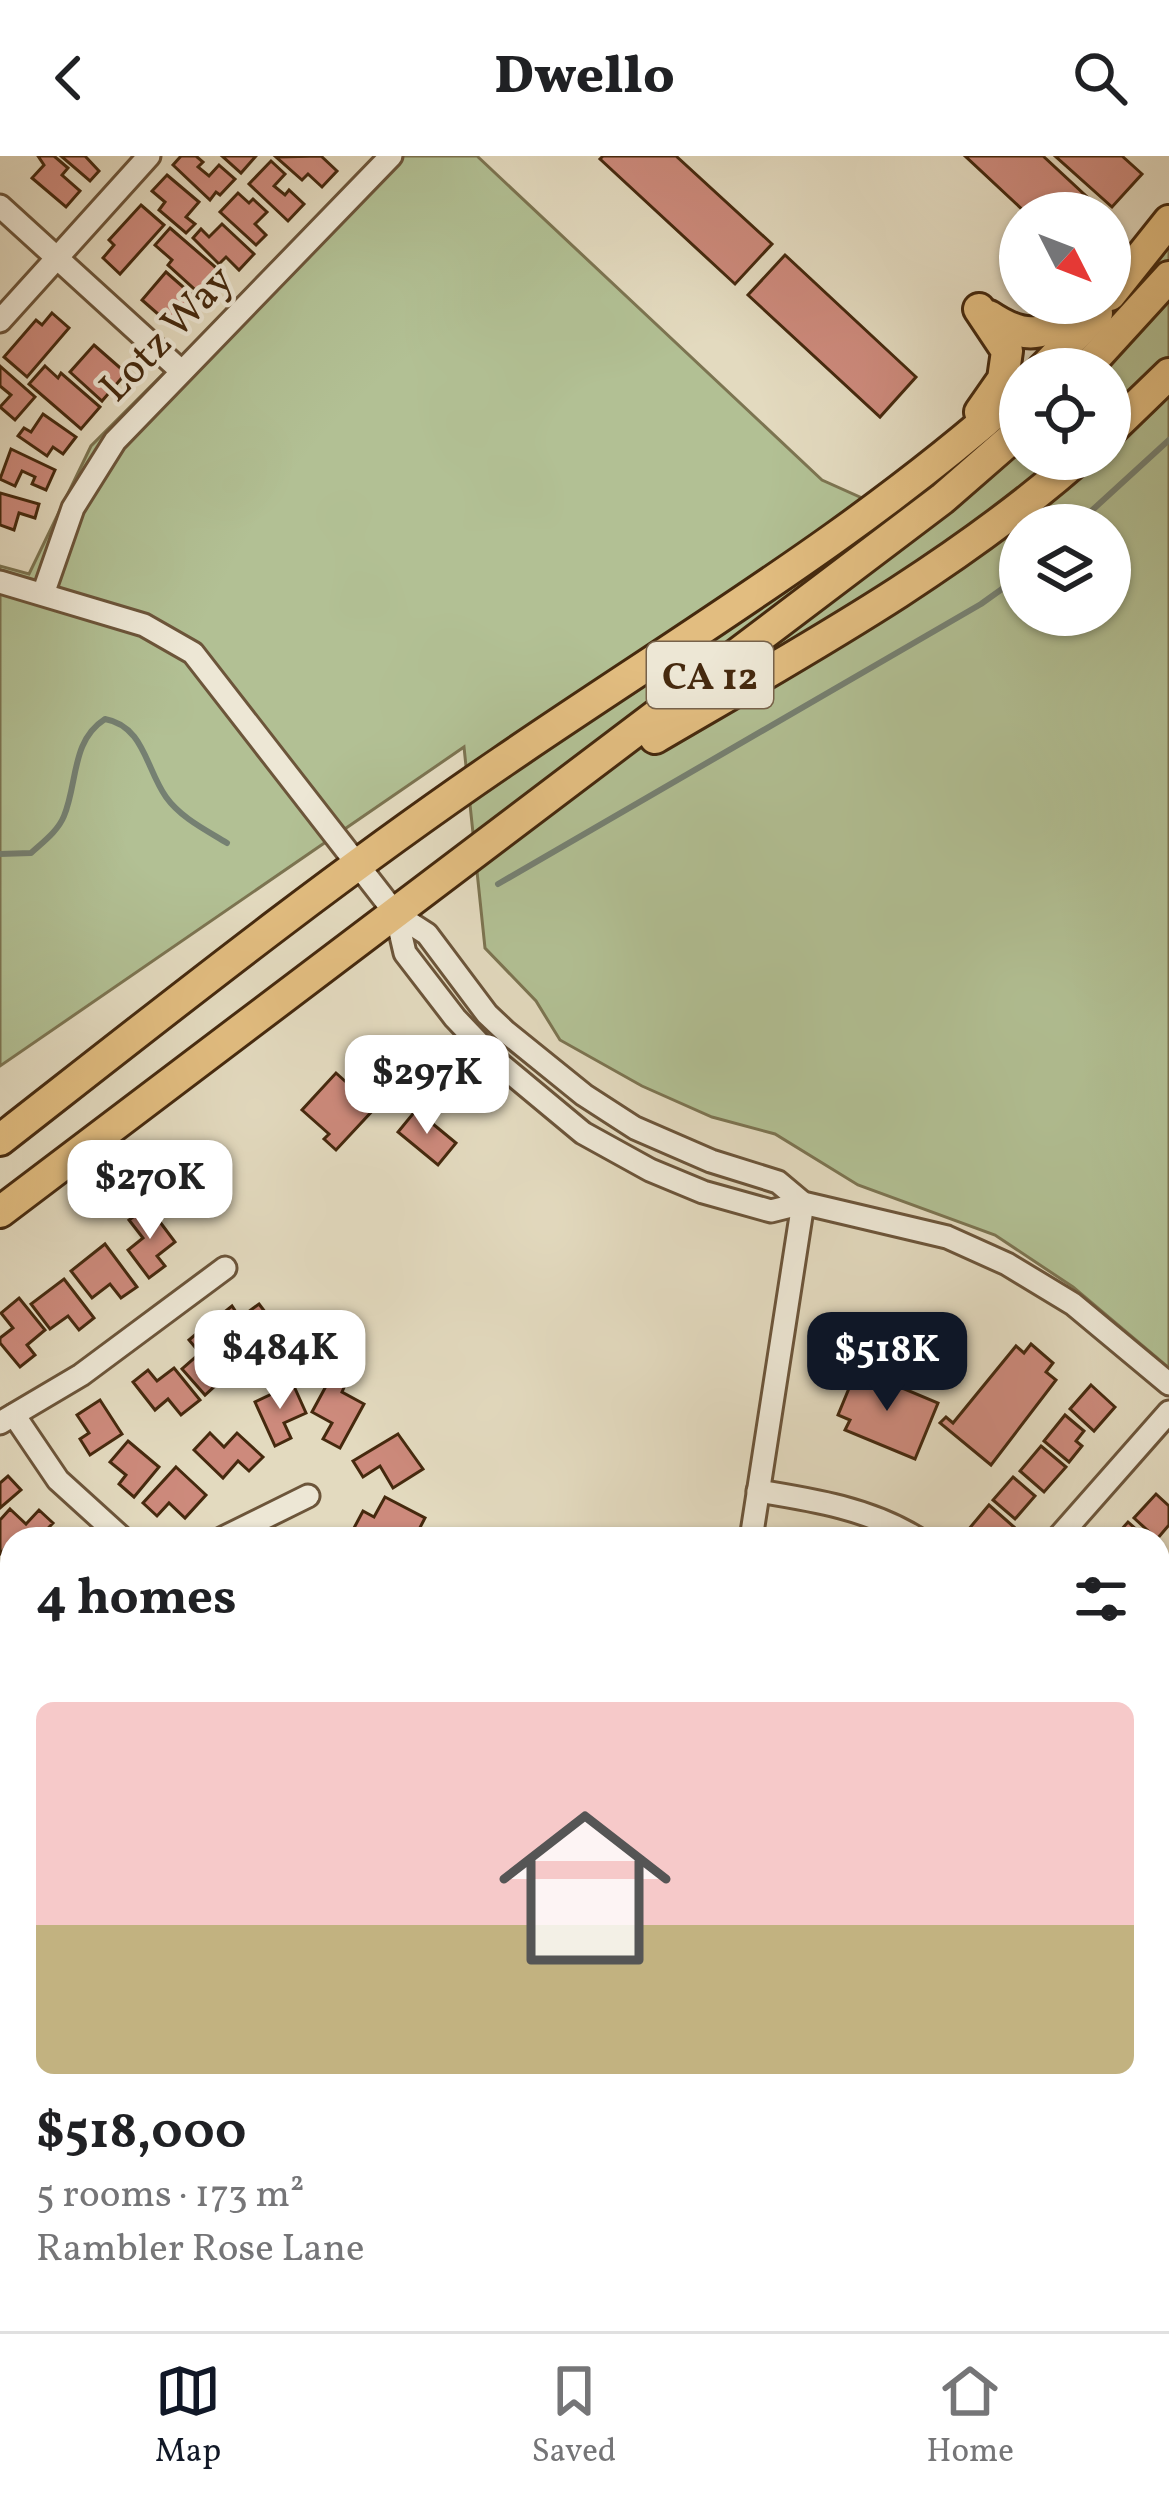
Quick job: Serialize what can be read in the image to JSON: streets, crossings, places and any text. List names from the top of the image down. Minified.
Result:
{"streets":{"highway":["CA 12"],"street":["Lotz Way"]},"north":"bottom right","page":{"header":"Dwello","price":["$297K","$270K","$484K","$518K"],"heading":"4 homes","list":[{"name":"$518,000","note":"5 rooms · 173 m² · Rambler Rose Lane"}],"tabs":["Map","Saved","Home"]}}
